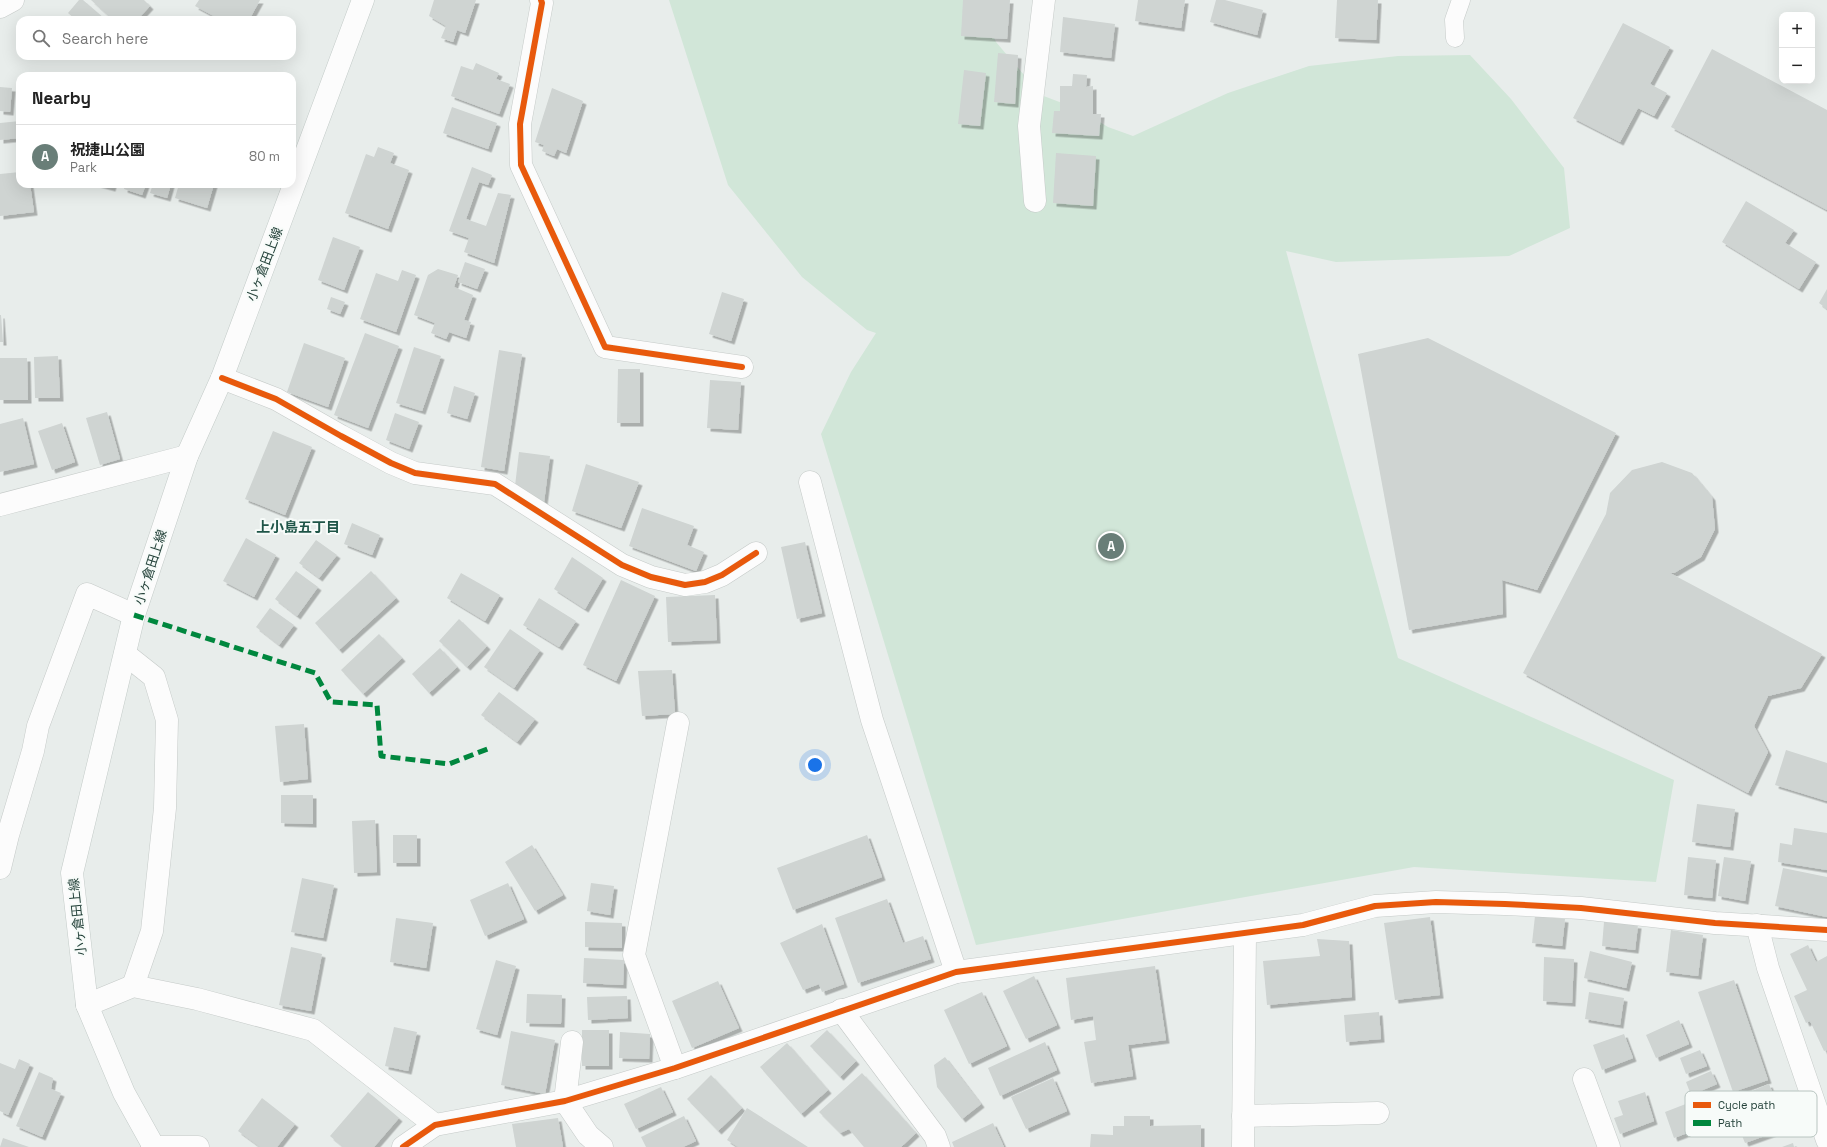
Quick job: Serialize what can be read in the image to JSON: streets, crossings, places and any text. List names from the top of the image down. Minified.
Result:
{"streets":{"street":["小ヶ倉田上線"]},"districts":["上小島五丁目"],"legend":["Cycle path","Path"],"page":{"map_buttons":["+","−"],"search":"Search here","heading":"Nearby","list":[{"mark":"A","name":"祝捷山公園","note":"Park","value":"80 m"}],"pins":"A"}}
